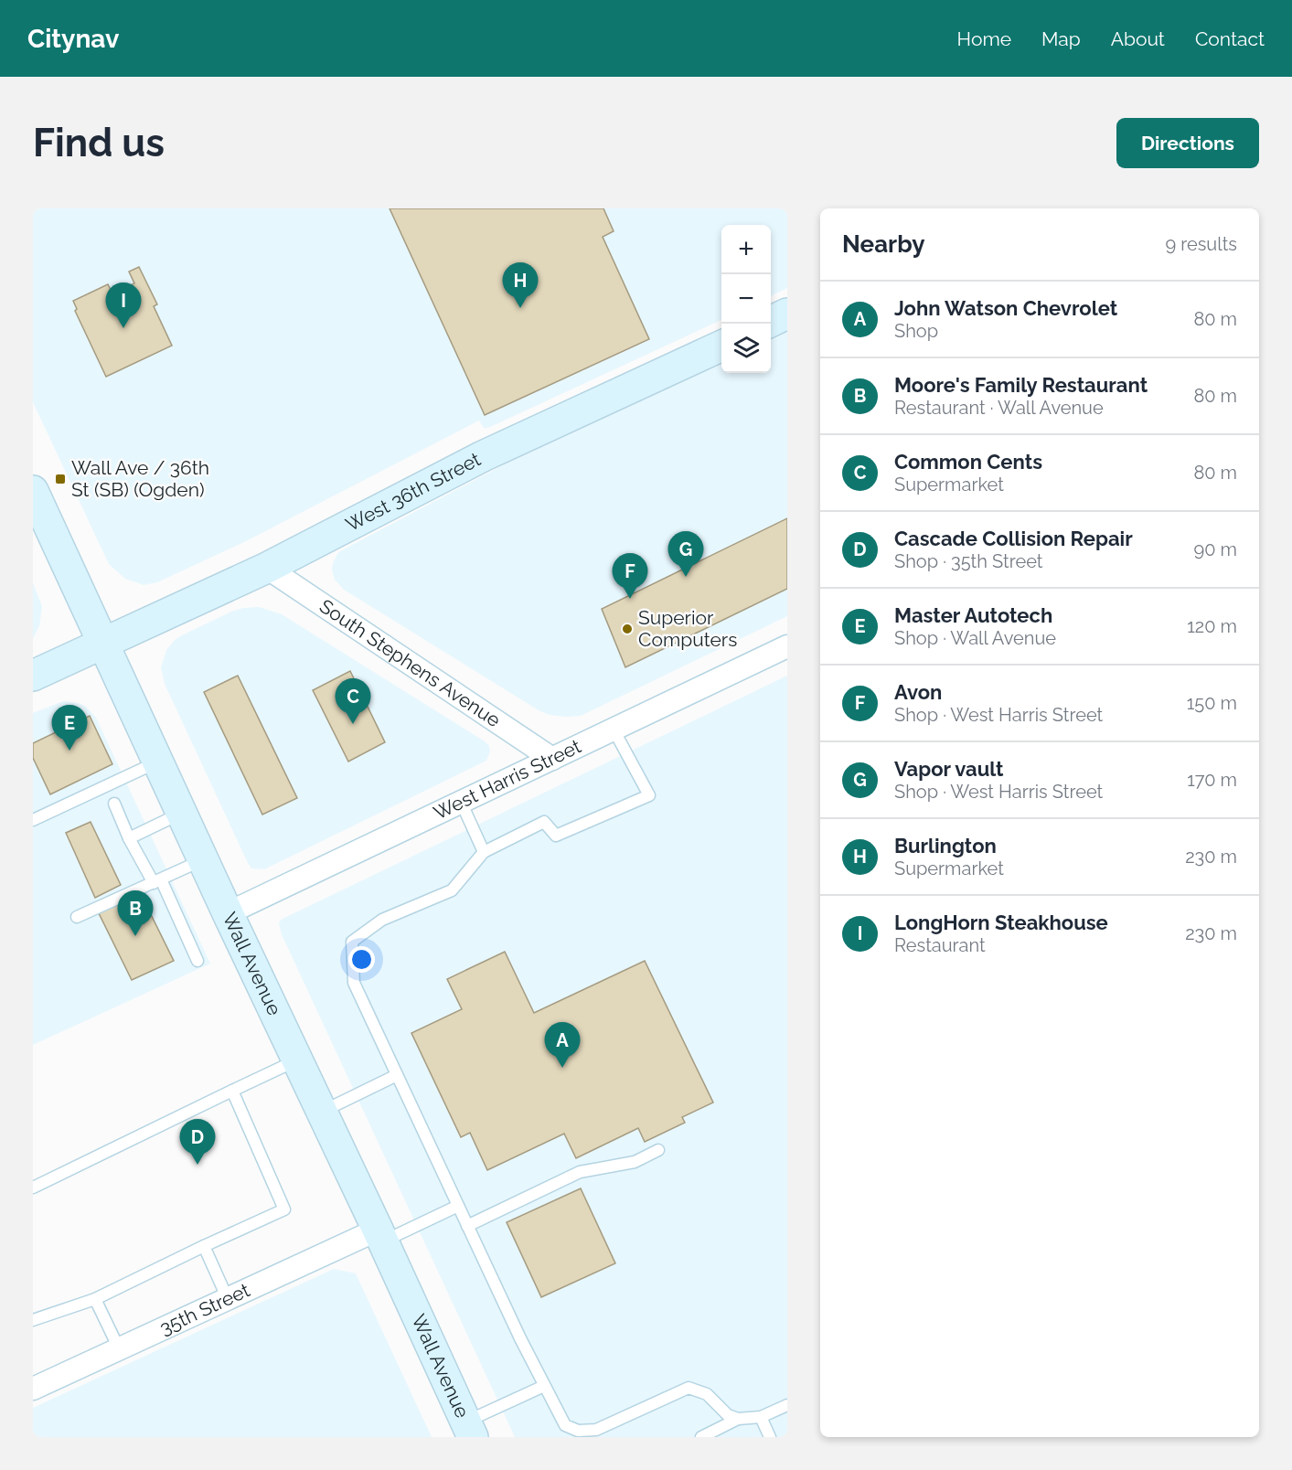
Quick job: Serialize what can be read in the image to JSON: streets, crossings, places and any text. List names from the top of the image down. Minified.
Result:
{"streets":{"main road":["West 36th Street","Wall Avenue"],"street":["South Stephens Avenue","West Harris Street","35th Street"]},"crossings":[["West 36th Street","South Stephens Avenue"],["West 36th Street","Wall Avenue"],["South Stephens Avenue","West Harris Street"],["West Harris Street","Wall Avenue"],["Wall Avenue","35th Street"]],"places":{"transit":["Wall Ave / 36th St (SB) (Ogden)"],"other":["Superior Computers"]},"page":{"header":"Citynav","nav":["Home","Map","About","Contact"],"buttons":"Directions","title":"Find us","heading":["Nearby","9 results"],"map_buttons":["+","−"],"pins":["H","I","G","F","C","E","B","A","D"],"list":[{"mark":"A","name":"John Watson Chevrolet","note":"Shop","value":"80 m"},{"mark":"B","name":"Moore's Family Restaurant","note":"Restaurant · Wall Avenue","value":"80 m"},{"mark":"C","name":"Common Cents","note":"Supermarket","value":"80 m"},{"mark":"D","name":"Cascade Collision Repair","note":"Shop · 35th Street","value":"90 m"},{"mark":"E","name":"Master Autotech","note":"Shop · Wall Avenue","value":"120 m"},{"mark":"F","name":"Avon","note":"Shop · West Harris Street","value":"150 m"},{"mark":"G","name":"Vapor vault","note":"Shop · West Harris Street","value":"170 m"},{"mark":"H","name":"Burlington","note":"Supermarket","value":"230 m"},{"mark":"I","name":"LongHorn Steakhouse","note":"Restaurant","value":"230 m"}]}}
